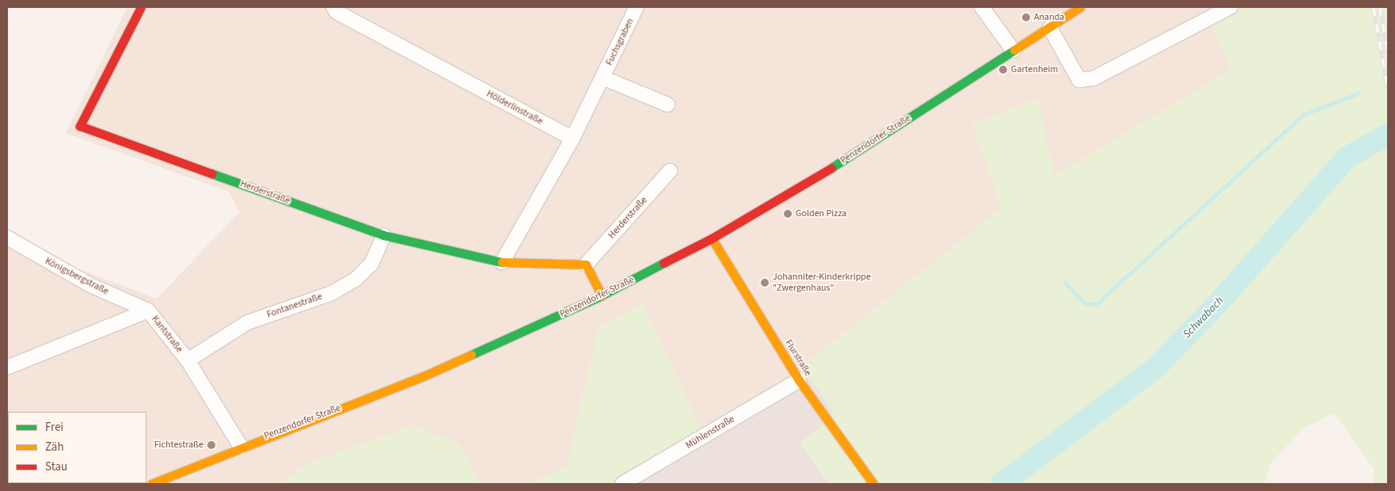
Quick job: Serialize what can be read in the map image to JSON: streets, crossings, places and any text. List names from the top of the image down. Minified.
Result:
{"streets":{"main road":["Penzendorfer Straße","Herderstraße","Flurstraße"],"street":["Fuchsgraben","Hölderlinstraße","Königsbergstraße","Fontanestraße","Kantstraße","Mühlenstraße"]},"crossings":[["Fuchsgraben","Hölderlinstraße"],["Penzendorfer Straße","Kantstraße"],["Penzendorfer Straße","Flurstraße"],["Herderstraße","Fontanestraße"],["Königsbergstraße","Kantstraße"],["Fontanestraße","Kantstraße"],["Flurstraße","Mühlenstraße"]],"water":["Schwabach"],"places":["Ananda","Gartenheim","Golden Pizza","Johanniter-Kinderkrippe \"Zwergenhaus\"","Fichtestraße"],"legend":["Frei","Zäh","Stau"]}
